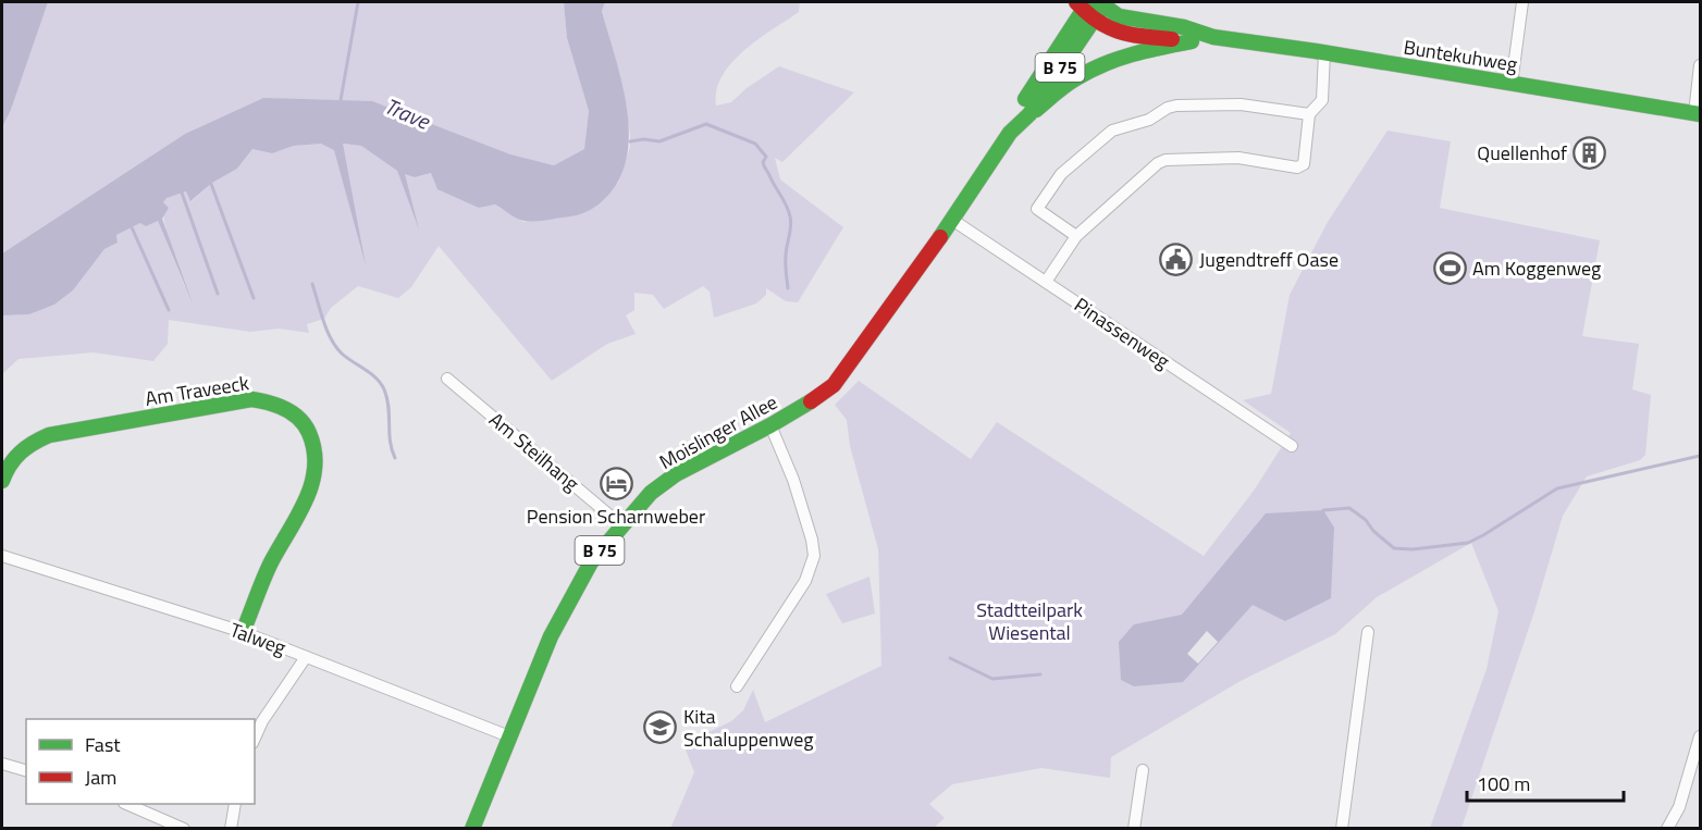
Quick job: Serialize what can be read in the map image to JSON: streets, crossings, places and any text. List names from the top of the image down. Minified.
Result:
{"streets":{"main road":["Buntekuhweg","B 75","Am Traveeck","Moislinger Allee"],"street":["Pinassenweg","Am Steilhang","Talweg"]},"crossings":[["Buntekuhweg","Moislinger Allee"],["Pinassenweg","Moislinger Allee"],["Am Traveeck","Talweg"],["Moislinger Allee","Am Steilhang"],["Moislinger Allee","Talweg"]],"water":["Trave"],"parks":["Stadtteilpark Wiesental"],"places":{"building":["Quellenhof"],"public building":["Jugendtreff Oase"],"sports":["Am Koggenweg"],"hotel":["Pension Scharnweber"],"school or university":["Kita Schaluppenweg"]},"legend":["Fast","Jam"],"scale_bar":"100 m"}
